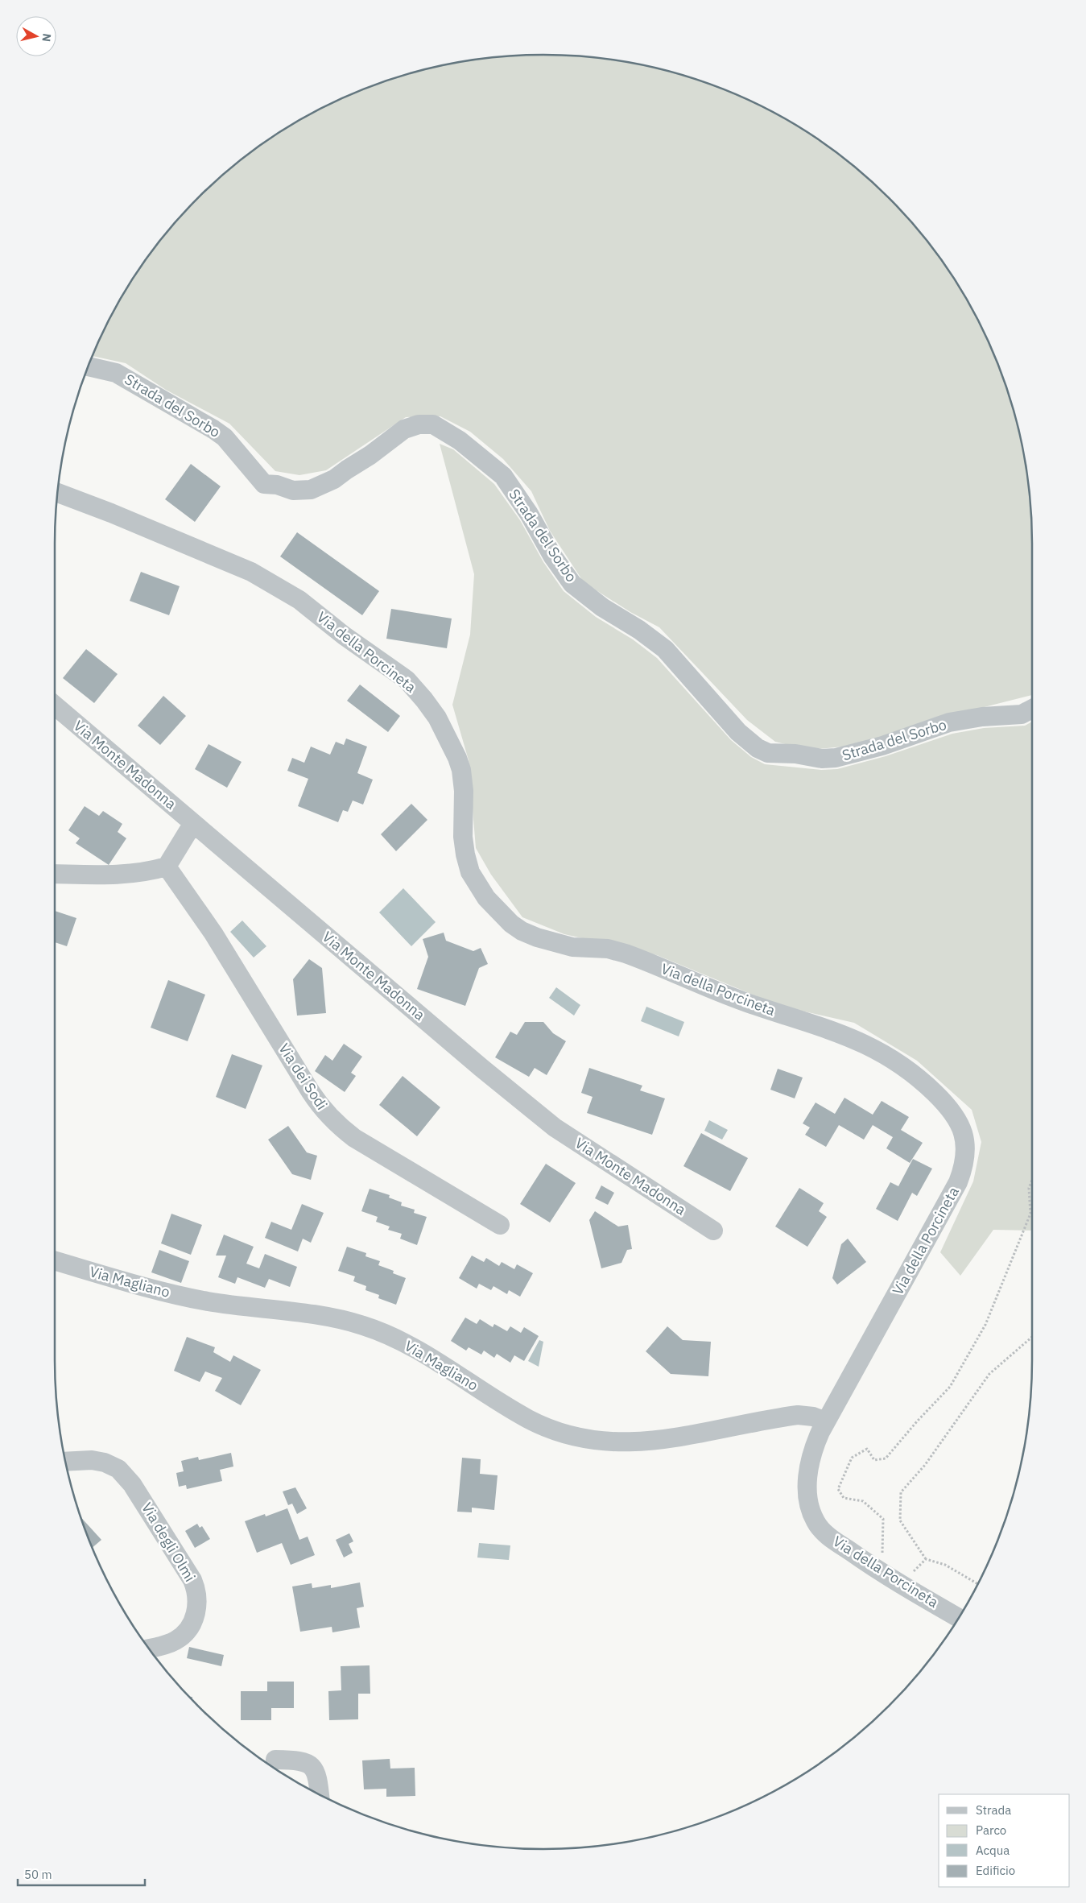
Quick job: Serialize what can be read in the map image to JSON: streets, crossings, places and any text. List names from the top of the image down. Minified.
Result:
{"streets":{"street":["Strada del Sorbo","Via della Porcineta","Via Monte Madonna","Via dei Sodi","Via Magliano","Via degli Olmi"]},"crossings":[["Via della Porcineta","Via Magliano"]],"legend":["Strada","Parco","Acqua","Edificio"],"scale_bar":"50 m","north":"right"}
